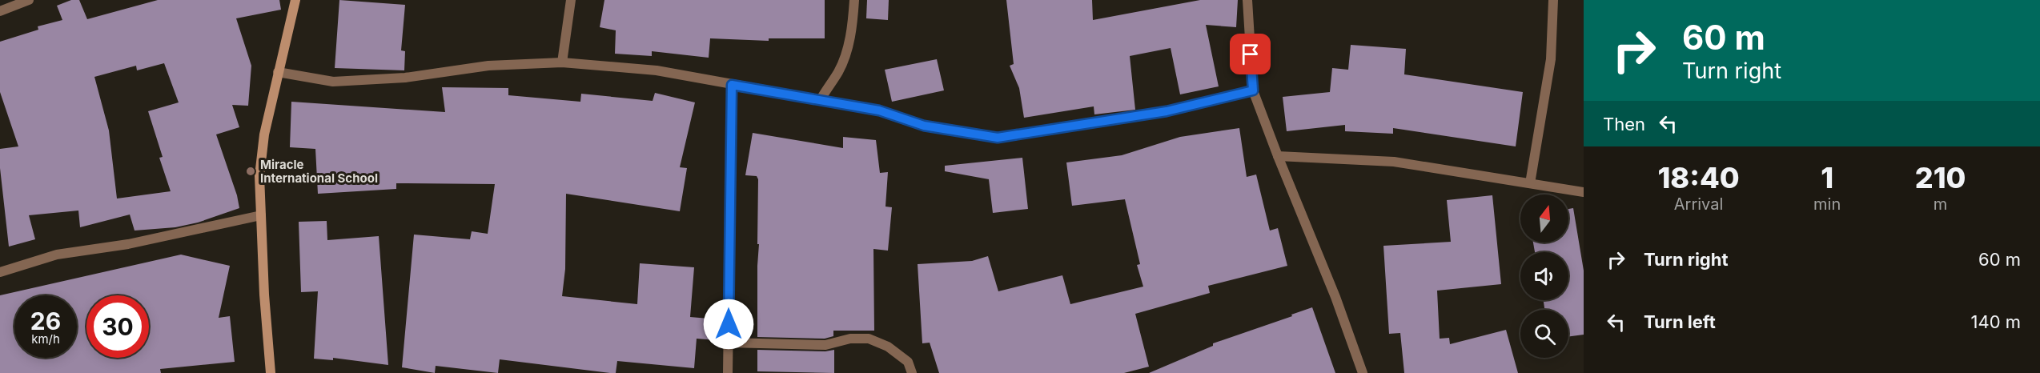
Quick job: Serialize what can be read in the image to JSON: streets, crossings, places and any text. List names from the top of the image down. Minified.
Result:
{"places":["Miracle International School"],"north":"top","page":{"turn":["60 m","Turn right"],"then":"Then","eta":["18:40","Arrival","1","min","210","m"],"list":[{"name":"Turn right","value":"60 m"},{"name":"Turn left","value":"140 m"}],"speed":"26 km/h","limit":"30"}}
